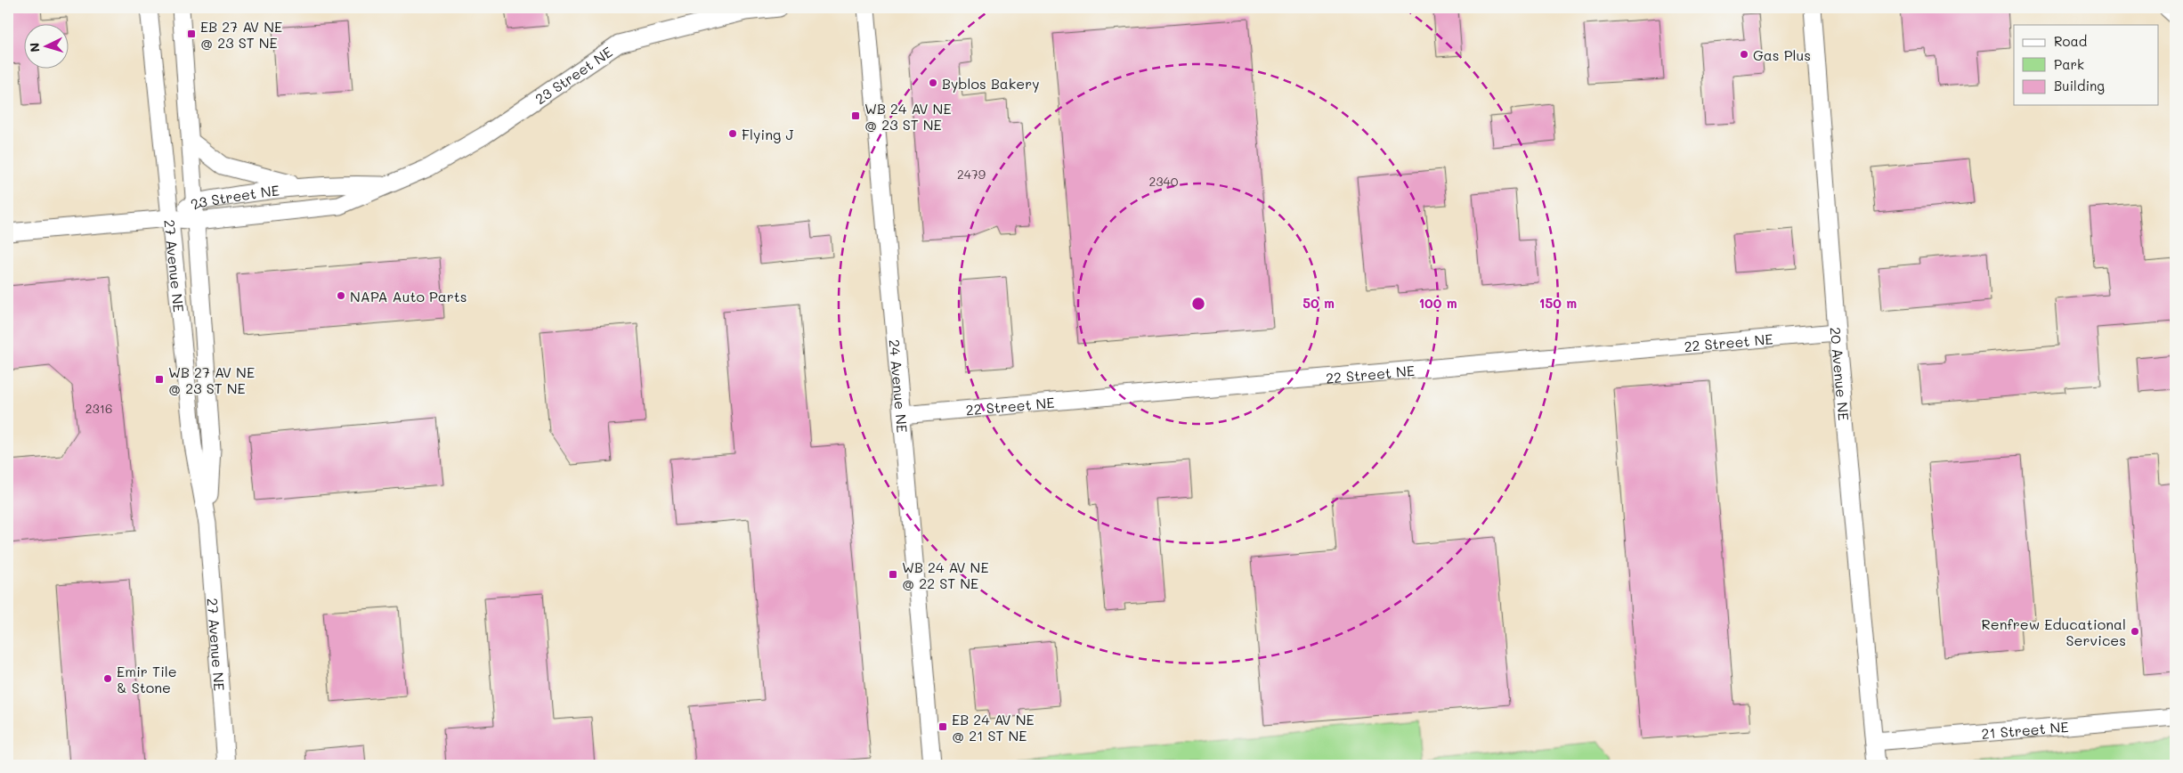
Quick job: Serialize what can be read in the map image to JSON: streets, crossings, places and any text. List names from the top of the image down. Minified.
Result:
{"streets":{"street":["23 Street NE","27 Avenue NE","22 Street NE","20 Avenue NE","24 Avenue NE","21 Street NE"]},"crossings":[["23 Street NE","27 Avenue NE"],["22 Street NE","20 Avenue NE"],["22 Street NE","24 Avenue NE"],["20 Avenue NE","21 Street NE"]],"places":{"transit":["EB 27 AV NE @ 23 ST NE","WB 24 AV NE @ 23 ST NE","WB 27 AV NE @ 23 ST NE","WB 24 AV NE @ 22 ST NE","EB 24 AV NE @ 21 ST NE"],"other":["Gas Plus","Byblos Bakery","Flying J","NAPA Auto Parts","Renfrew Educational Services","Emir Tile & Stone"]},"house_numbers":["2479","2340","2316"],"legend":["Road","Park","Building"],"north":"left","rings":["50 m","100 m","150 m"]}
